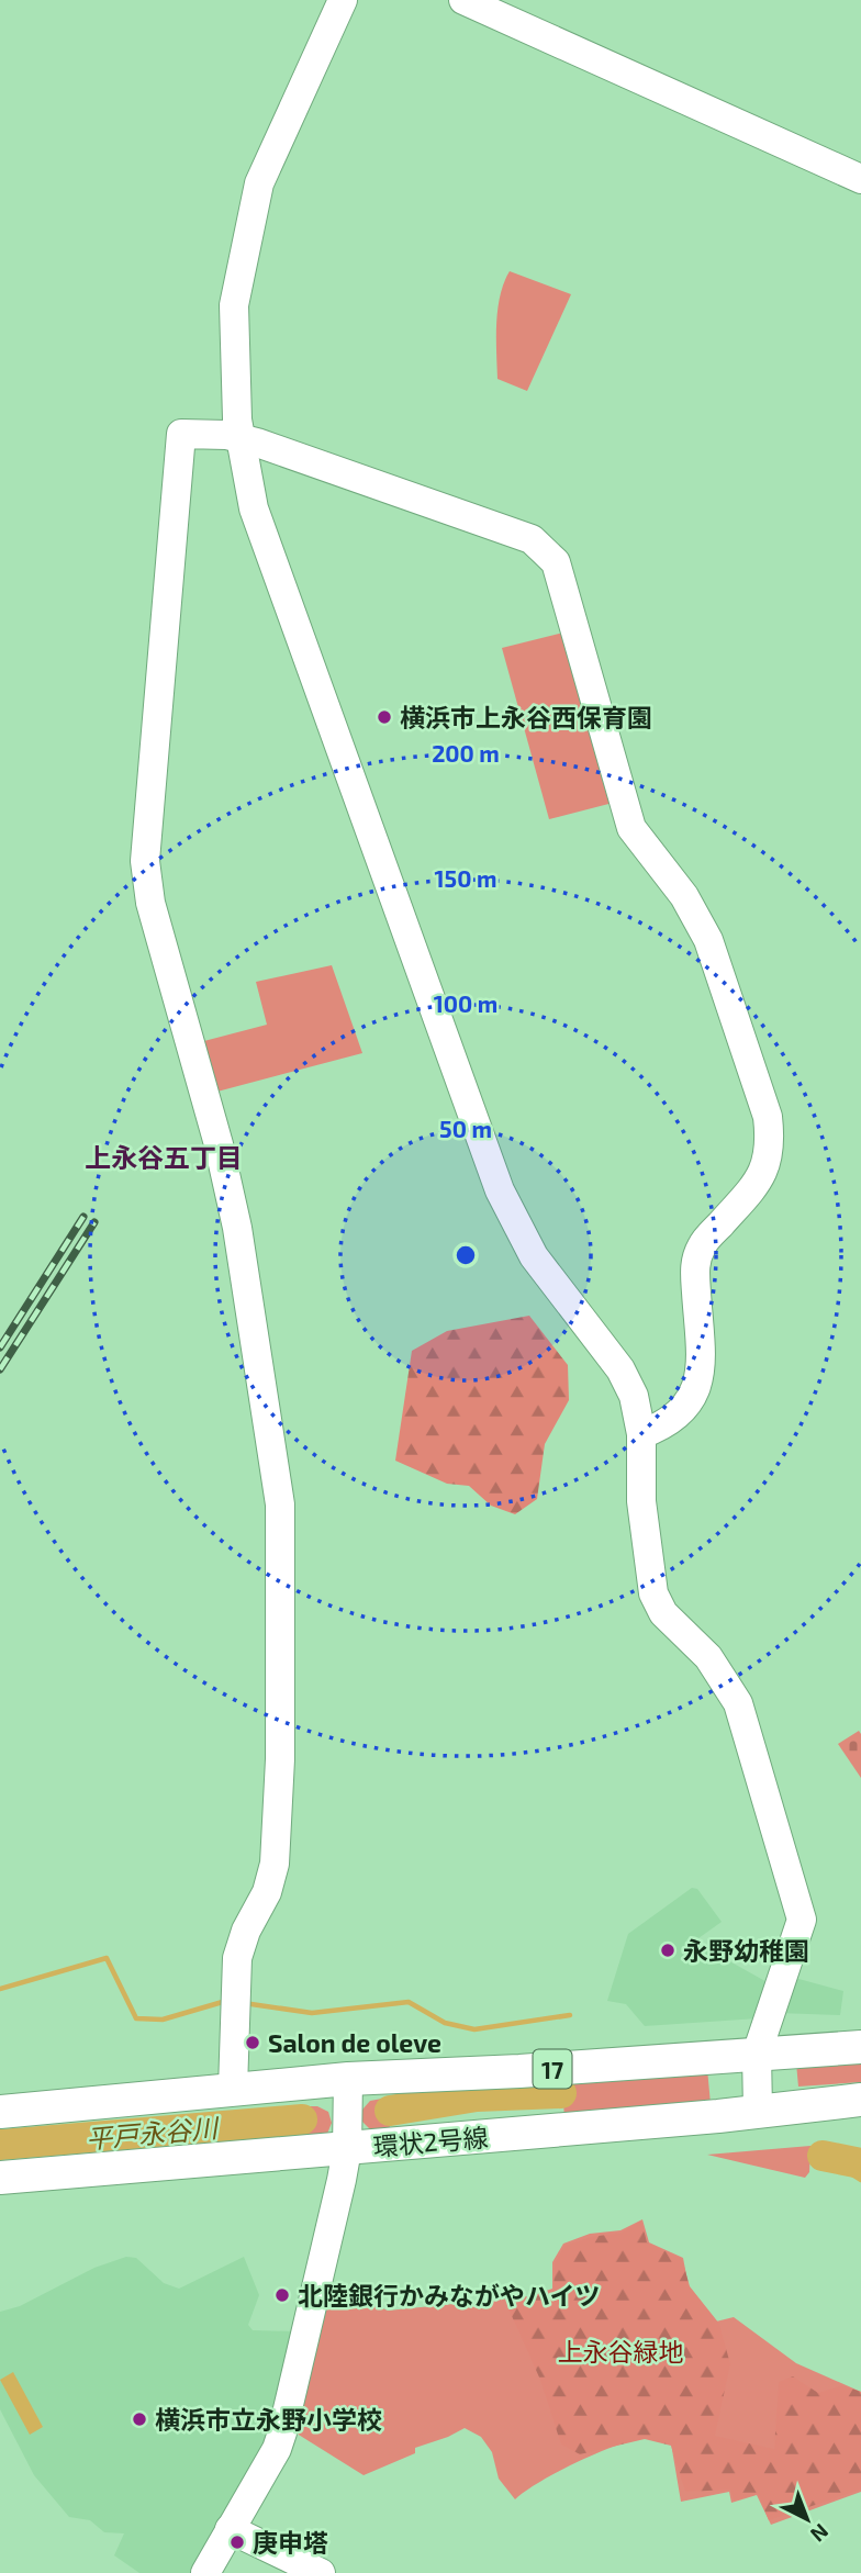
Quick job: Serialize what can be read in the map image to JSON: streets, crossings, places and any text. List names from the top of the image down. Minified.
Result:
{"streets":{"main road":["17","環状2号線"]},"districts":["上永谷五丁目"],"water":["平戸永谷川"],"parks":["上永谷緑地"],"places":["横浜市上永谷西保育園","永野幼稚園","Salon de oleve","北陸銀行かみながやハイツ","横浜市立永野小学校","庚申塔"],"north":"bottom right","rings":["200 m","150 m","100 m","50 m"]}
